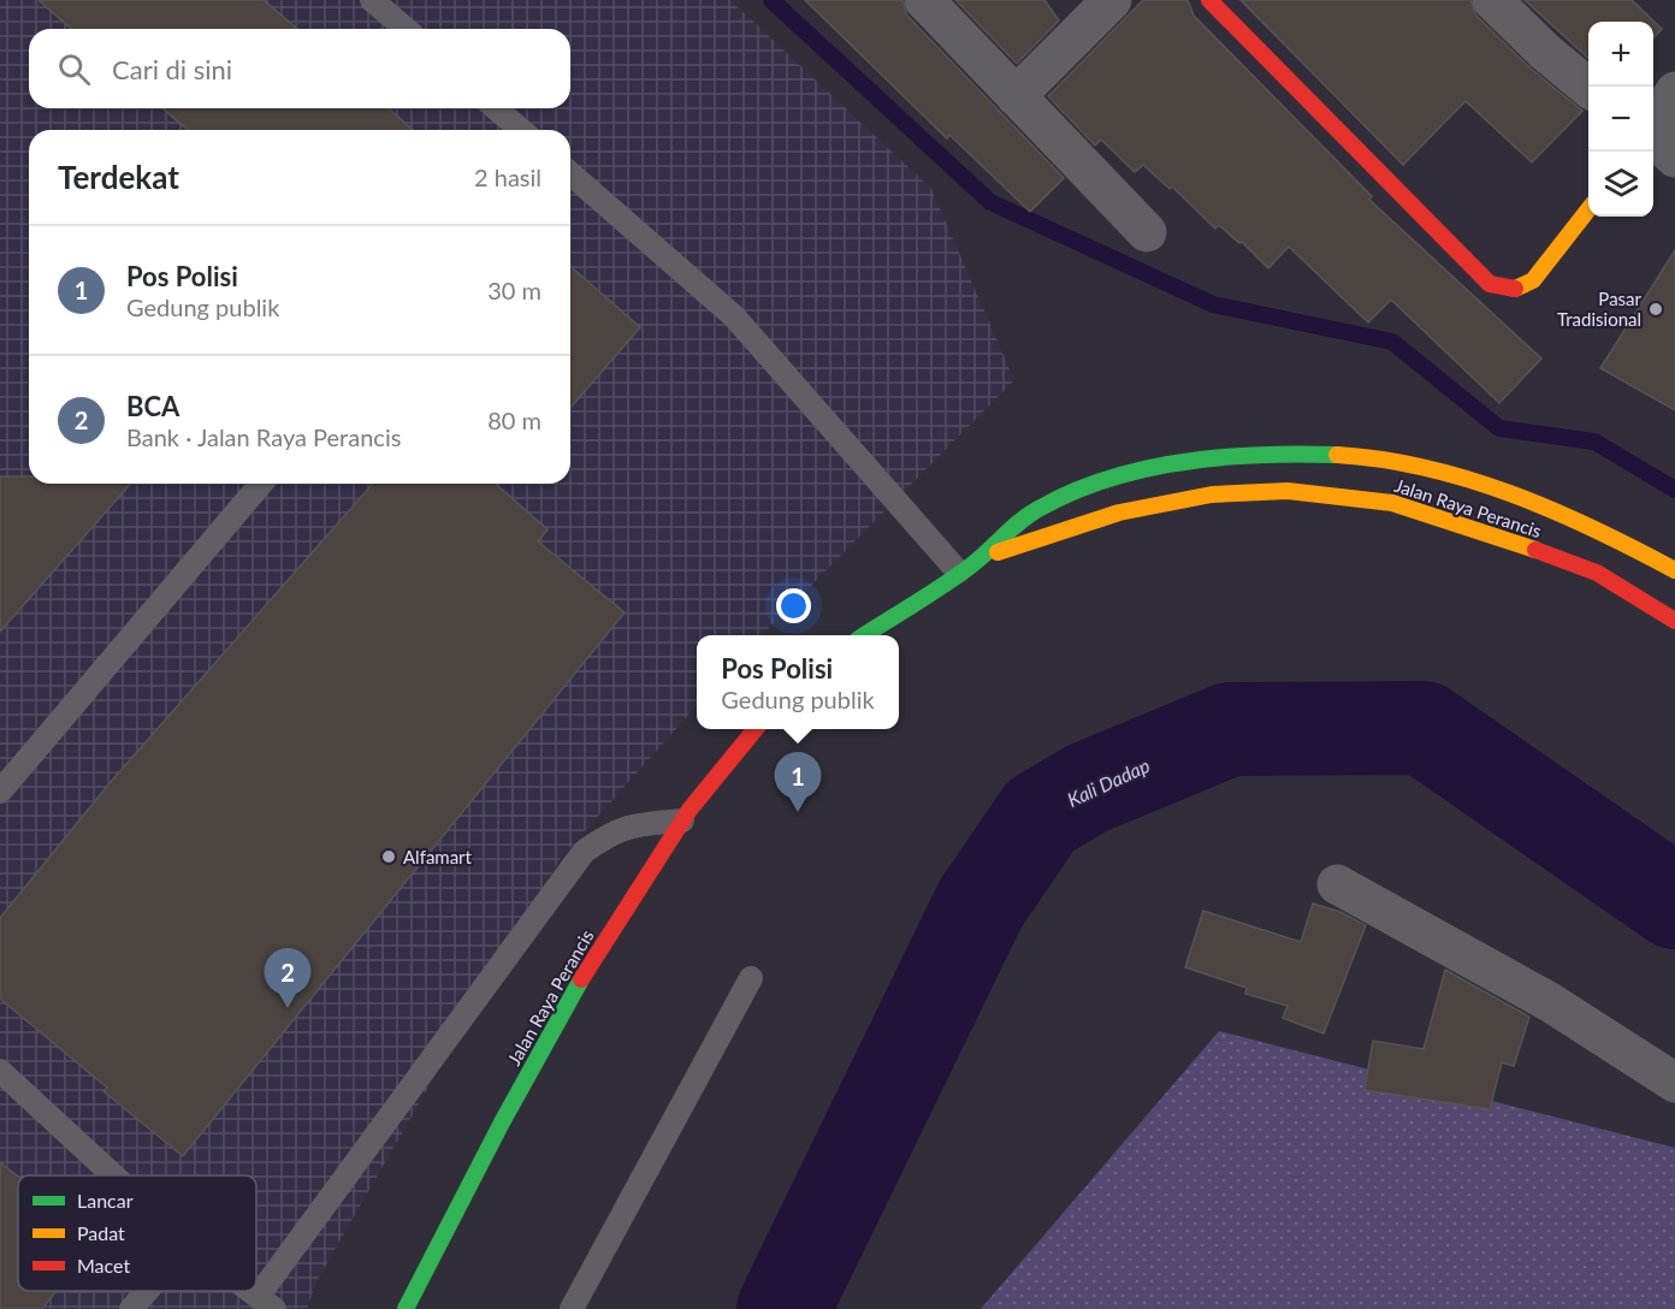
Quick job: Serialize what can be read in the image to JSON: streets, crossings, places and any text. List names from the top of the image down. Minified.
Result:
{"streets":{"street":["Jalan Raya Perancis"]},"water":["Kali Dadap"],"places":["Pasar Tradisional","Alfamart"],"legend":["Lancar","Padat","Macet"],"page":{"map_buttons":["+","−"],"search":"Cari di sini","heading":["Terdekat","2 hasil"],"list":[{"mark":"1","name":"Pos Polisi","note":"Gedung publik","value":"30 m"},{"mark":"2","name":"BCA","note":"Bank · Jalan Raya Perancis","value":"80 m"}],"popup":["Pos Polisi","Gedung publik"],"pins":["1","2"]}}
